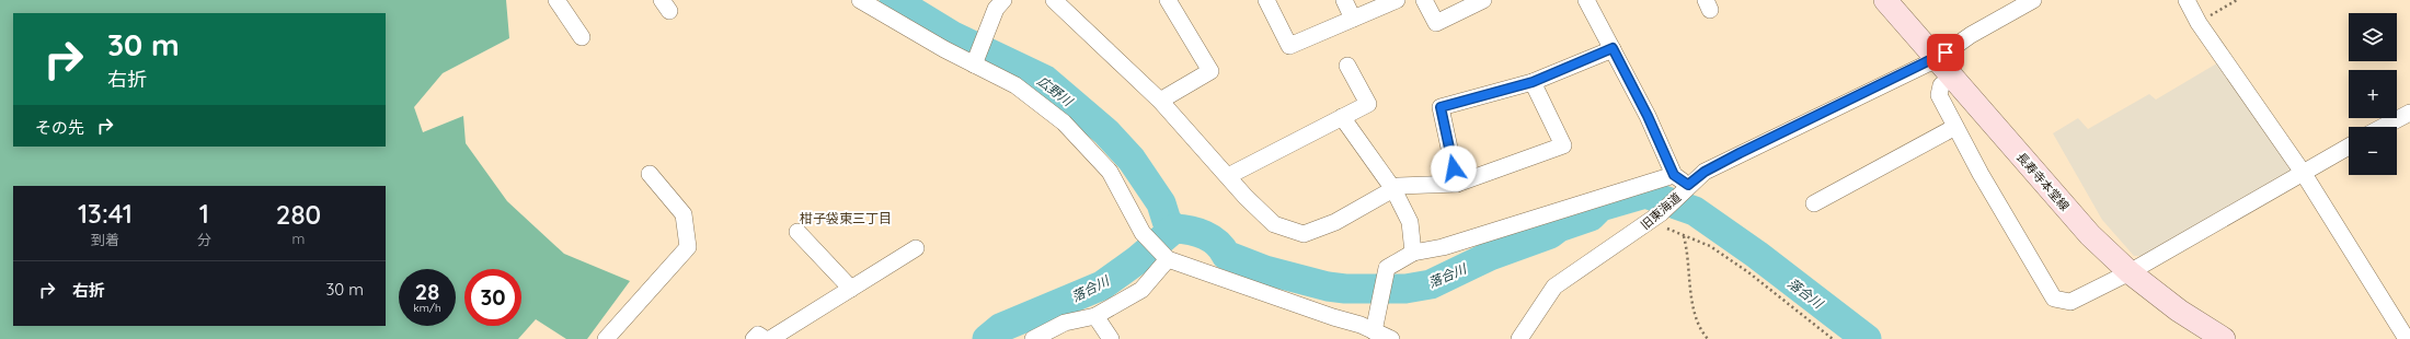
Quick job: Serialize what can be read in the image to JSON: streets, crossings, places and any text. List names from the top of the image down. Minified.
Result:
{"streets":{"main road":["長寿寺本堂線"],"street":["旧東海道"]},"crossings":[["長寿寺本堂線","旧東海道"]],"districts":["柑子袋東三丁目"],"water":["広野川","落合川"],"page":{"map_buttons":["+","−"],"turn":["30 m","右折"],"then":"その先","eta":["13:41","到着","1","分","280","m"],"list":[{"name":"右折","value":"30 m"}],"speed":"28 km/h","limit":"30"}}
